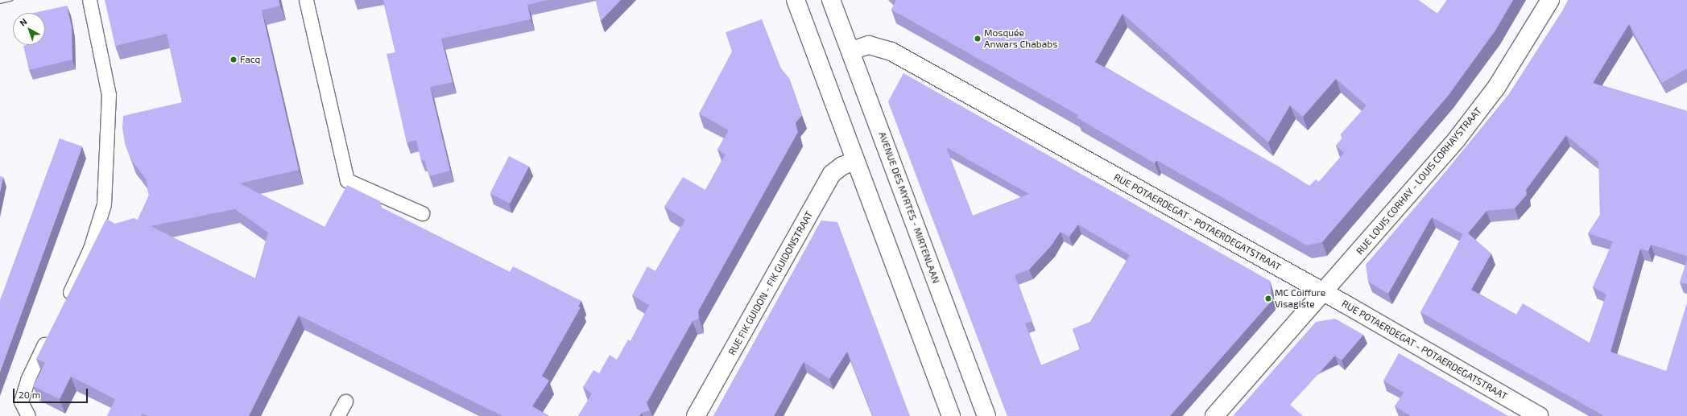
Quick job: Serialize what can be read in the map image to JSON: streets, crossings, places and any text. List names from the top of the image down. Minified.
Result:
{"streets":{"street":["RUE LOUIS CORHAY - LOUIS CORHAYSTRAAT","AVENUE DES MYRTES - MIRTENLAAN","RUE POTAERDEGAT - POTAERDEGATSTRAAT","RUE FIK GUIDON - FIK GUIDONSTRAAT"]},"crossings":[["RUE LOUIS CORHAY - LOUIS CORHAYSTRAAT","RUE POTAERDEGAT - POTAERDEGATSTRAAT"],["AVENUE DES MYRTES - MIRTENLAAN","RUE POTAERDEGAT - POTAERDEGATSTRAAT"]],"places":["Mosquée Anwars Chababs","Facq","MC Coiffure Visagiste"],"scale_bar":"20 m","north":"top left"}
